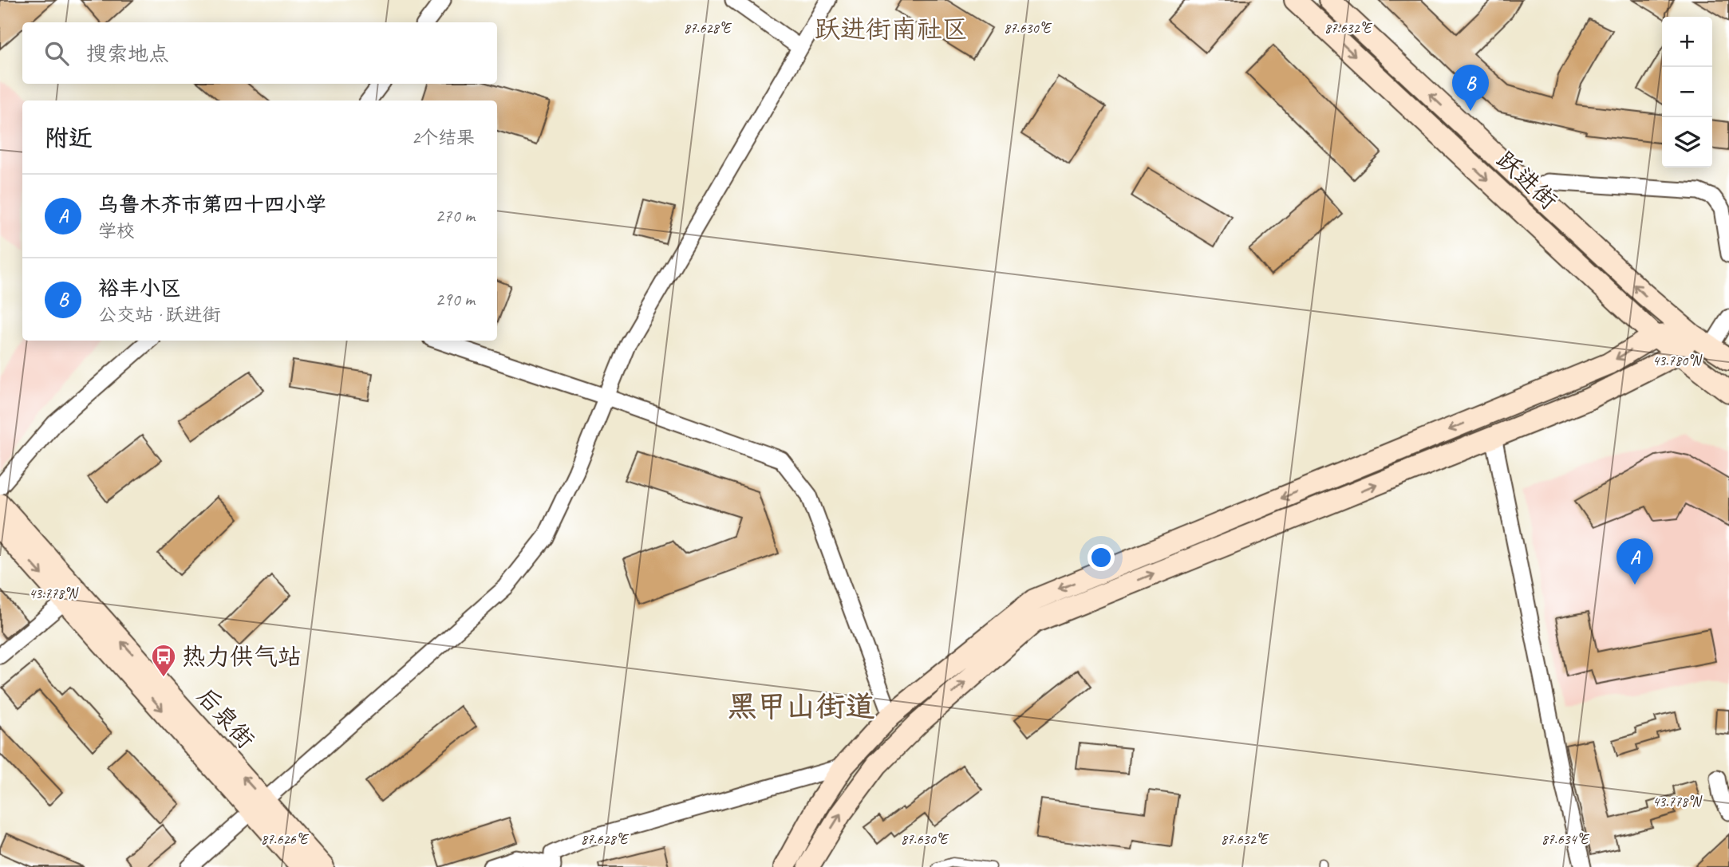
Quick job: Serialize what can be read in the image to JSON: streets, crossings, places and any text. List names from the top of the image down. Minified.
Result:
{"streets":{"street":["跃进街","后泉街"]},"districts":["跃进街南社区","黑甲山街道"],"places":{"bus stop":["热力供气站"]},"page":{"map_buttons":["+","−"],"search":"搜索地点","pins":["B","A"],"heading":["附近","2个结果"],"list":[{"mark":"A","name":"乌鲁木齐市第四十四小学","note":"学校","value":"270 m"},{"mark":"B","name":"裕丰小区","note":"公交站 · 跃进街","value":"290 m"}]},"coordinates":["87.628°E","87.630°E","87.632°E","43.780°N","43.778°N","87.626°E","87.634°E"]}
